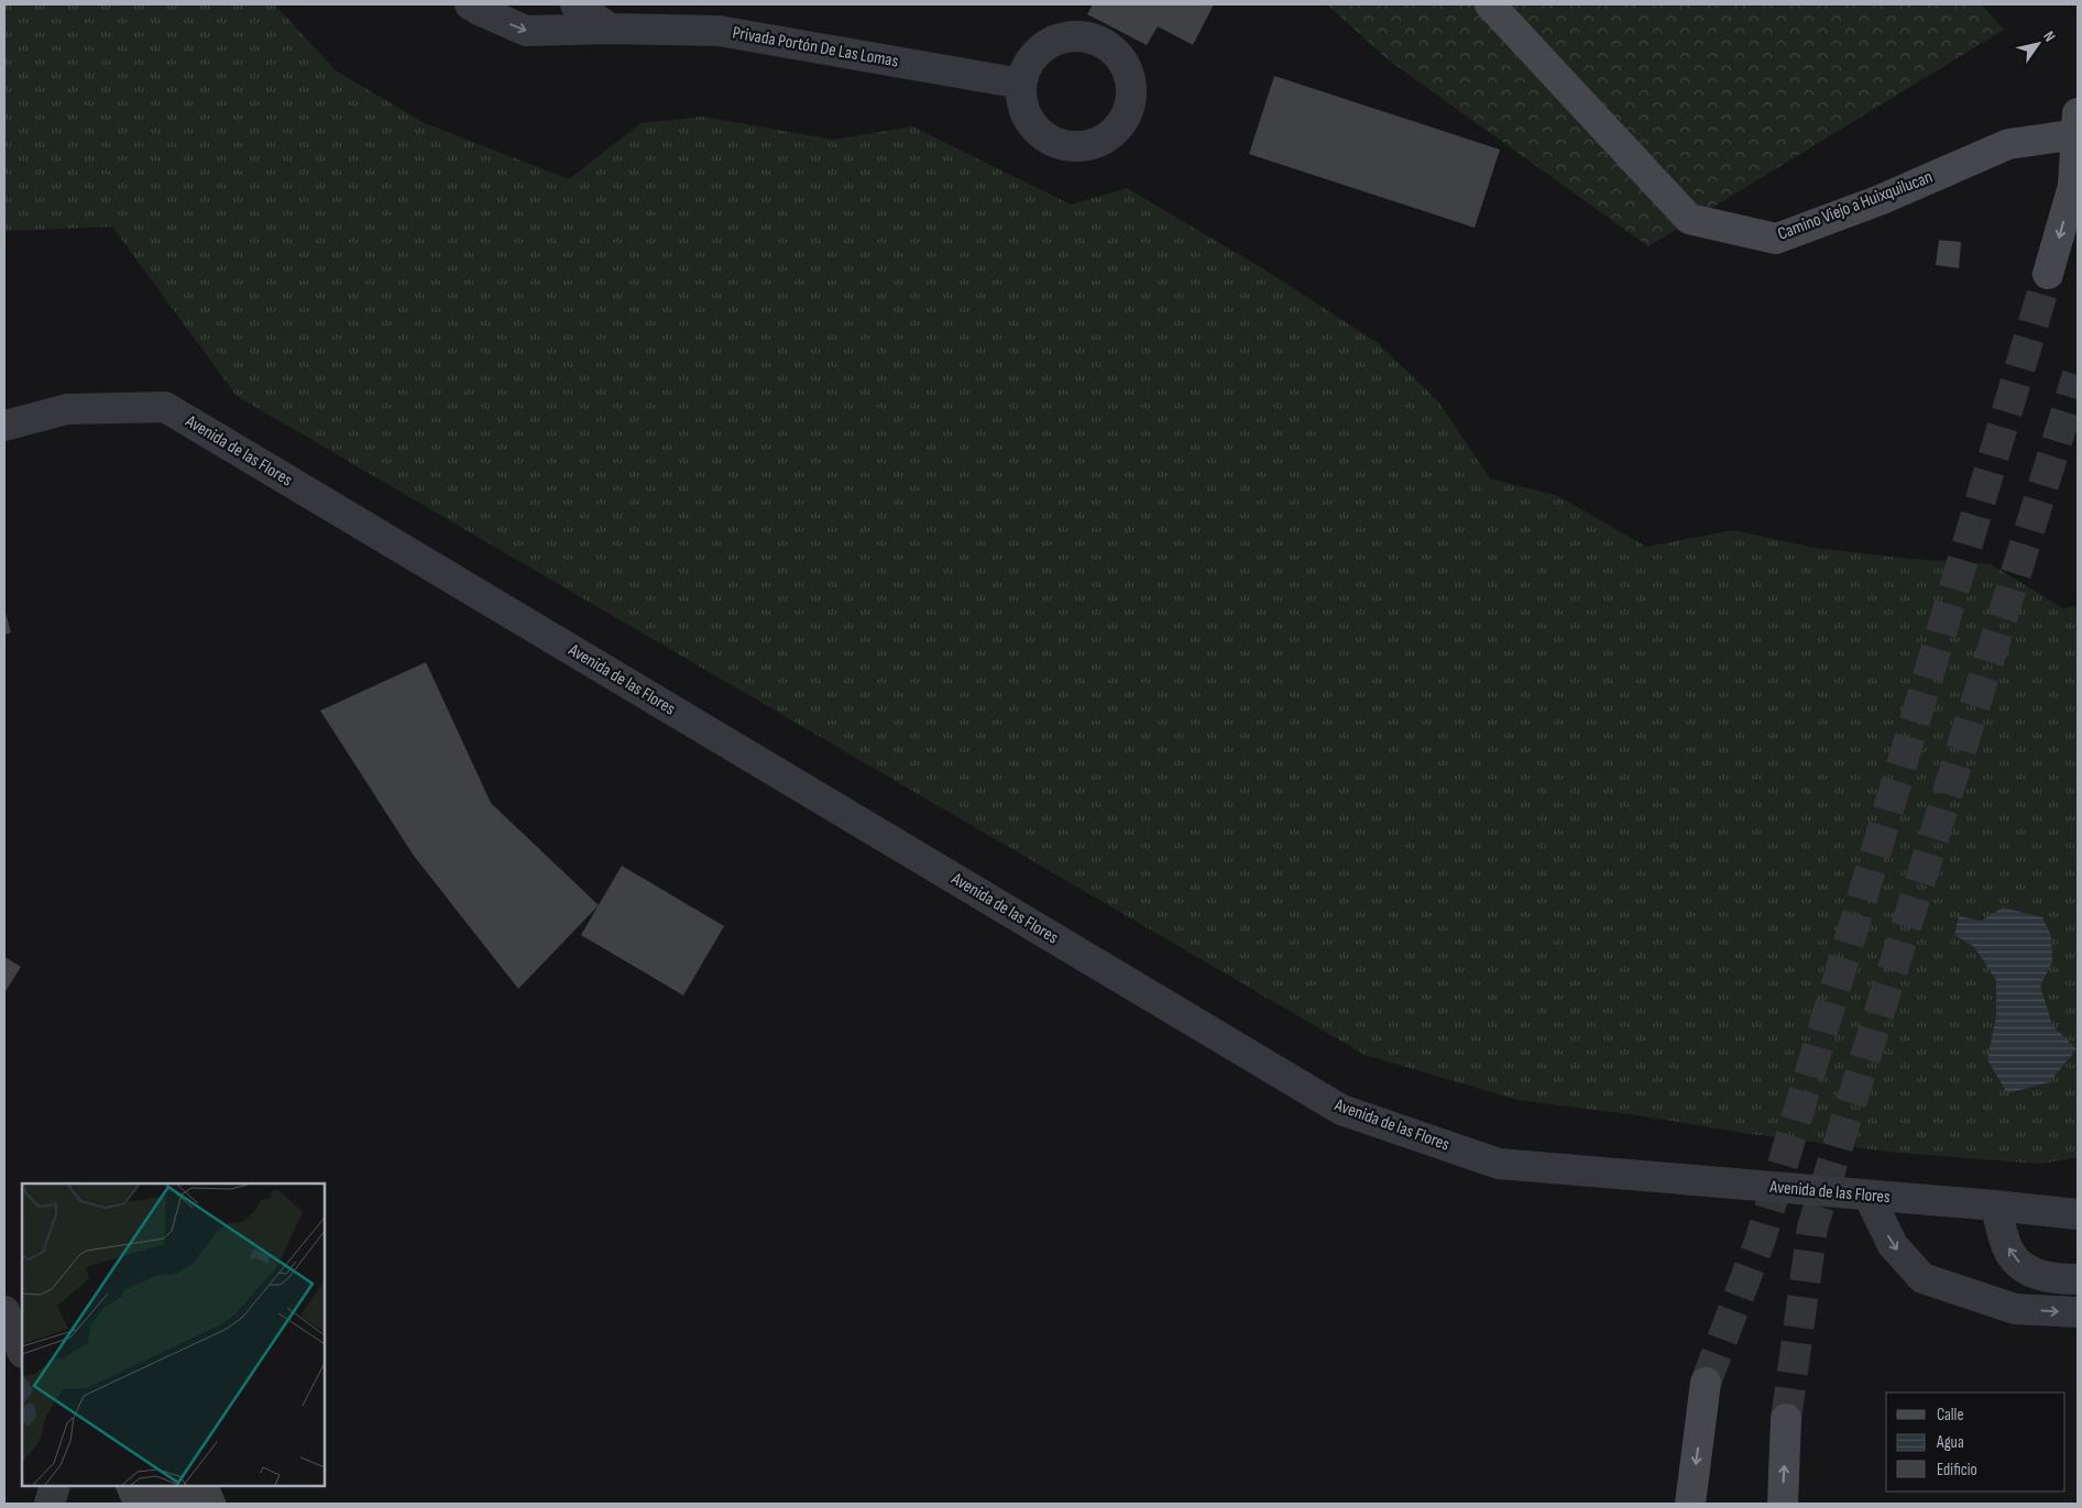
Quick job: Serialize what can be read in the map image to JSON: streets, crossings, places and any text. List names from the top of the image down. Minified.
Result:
{"streets":{"main road":["Camino Viejo a Huixquilucan"],"street":["Privada Portón De Las Lomas","Avenida de las Flores"]},"legend":["Calle","Agua","Edificio"],"north":"top right"}
